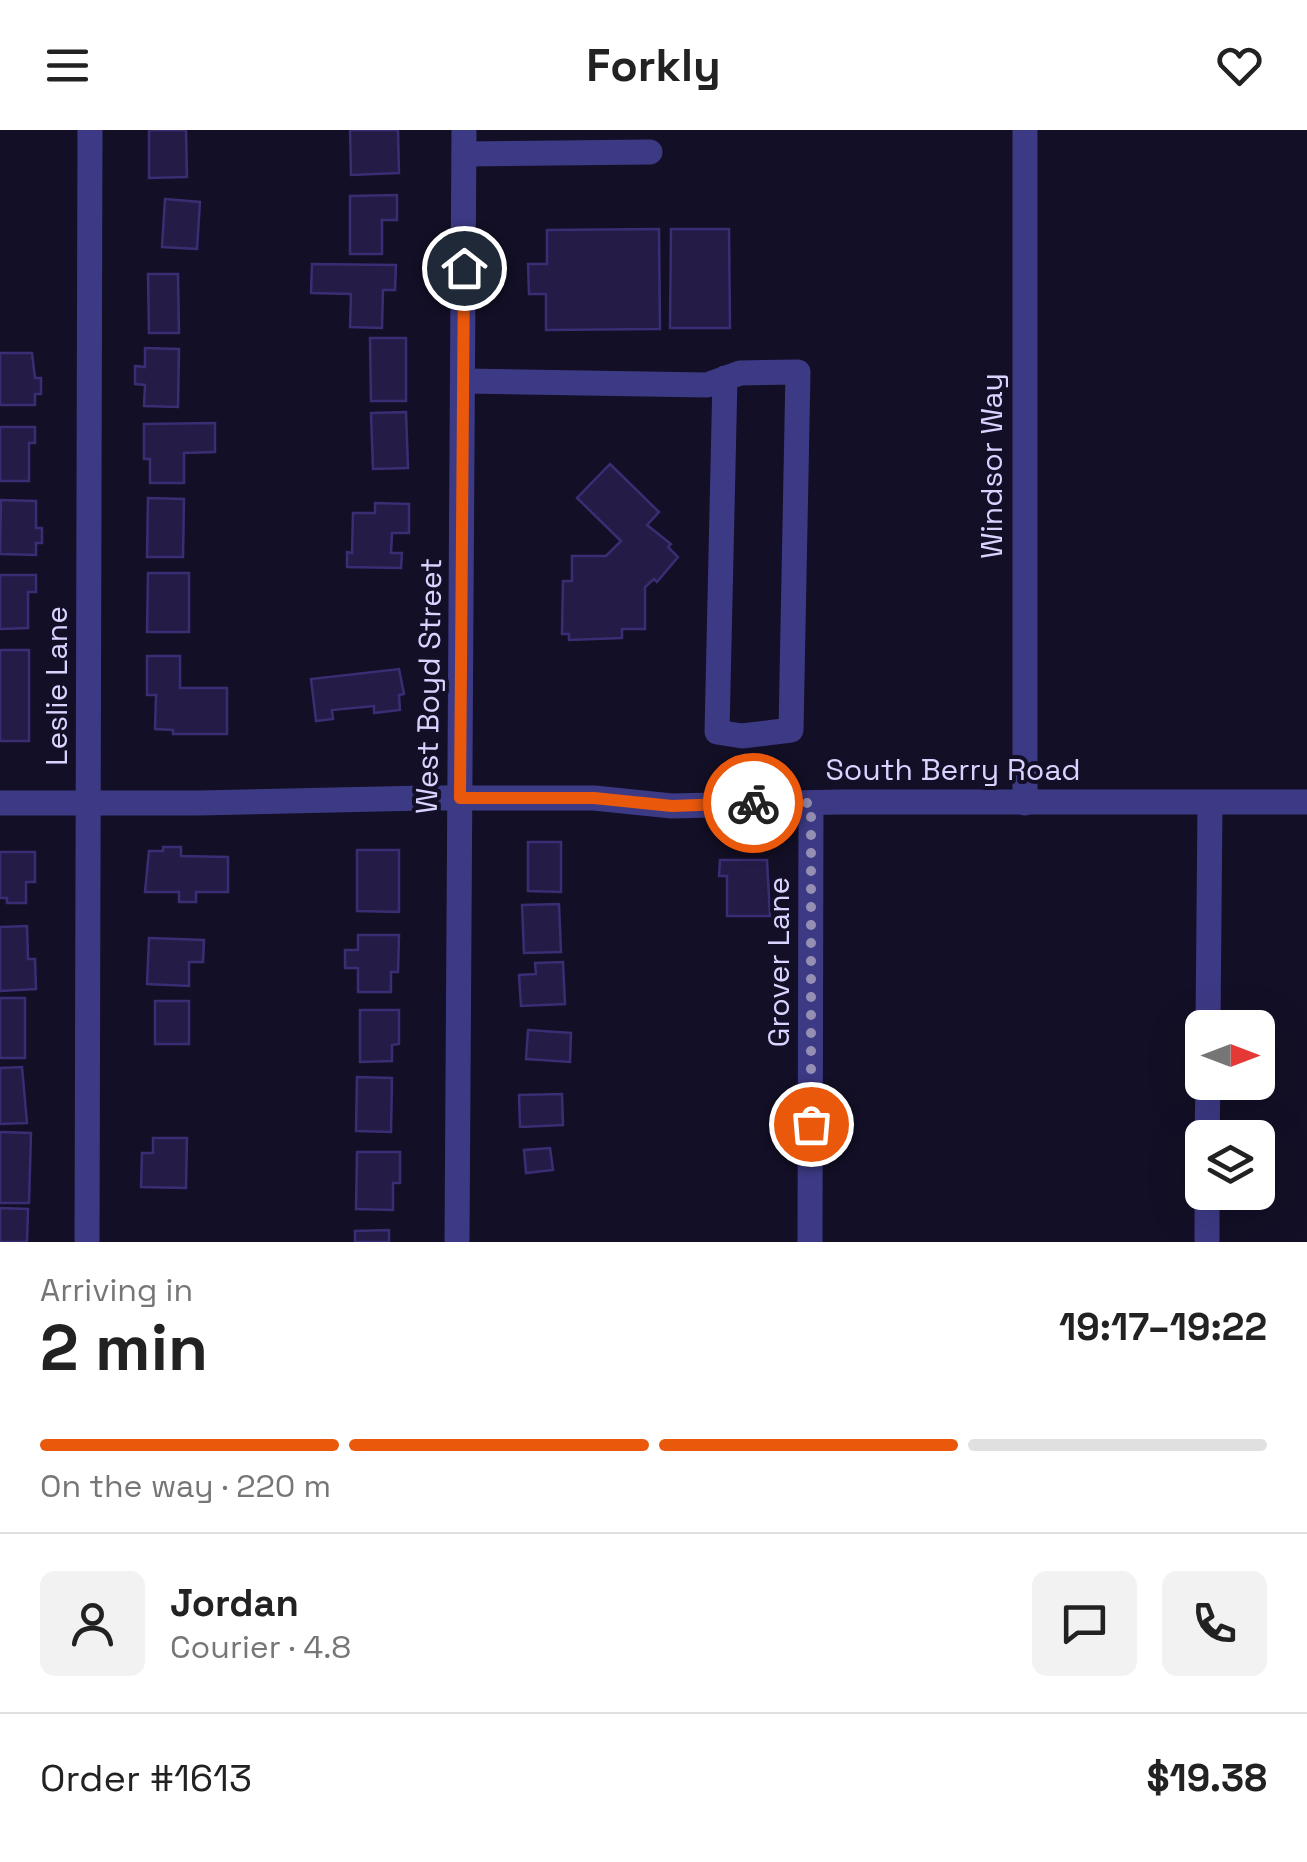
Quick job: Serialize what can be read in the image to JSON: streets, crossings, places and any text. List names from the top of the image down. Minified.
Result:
{"streets":{"street":["Windsor Way","Leslie Lane","West Boyd Street","South Berry Road","Grover Lane"]},"crossings":[["Windsor Way","South Berry Road"],["Leslie Lane","South Berry Road"],["West Boyd Street","South Berry Road"],["South Berry Road","Grover Lane"]],"north":"right","page":{"header":"Forkly","heading":["2 min","Arriving in","19:17–19:22"],"panel":["Jordan","Courier · 4.8","Order #1613","$19.38"],"bar":"On the way · 220 m"}}
